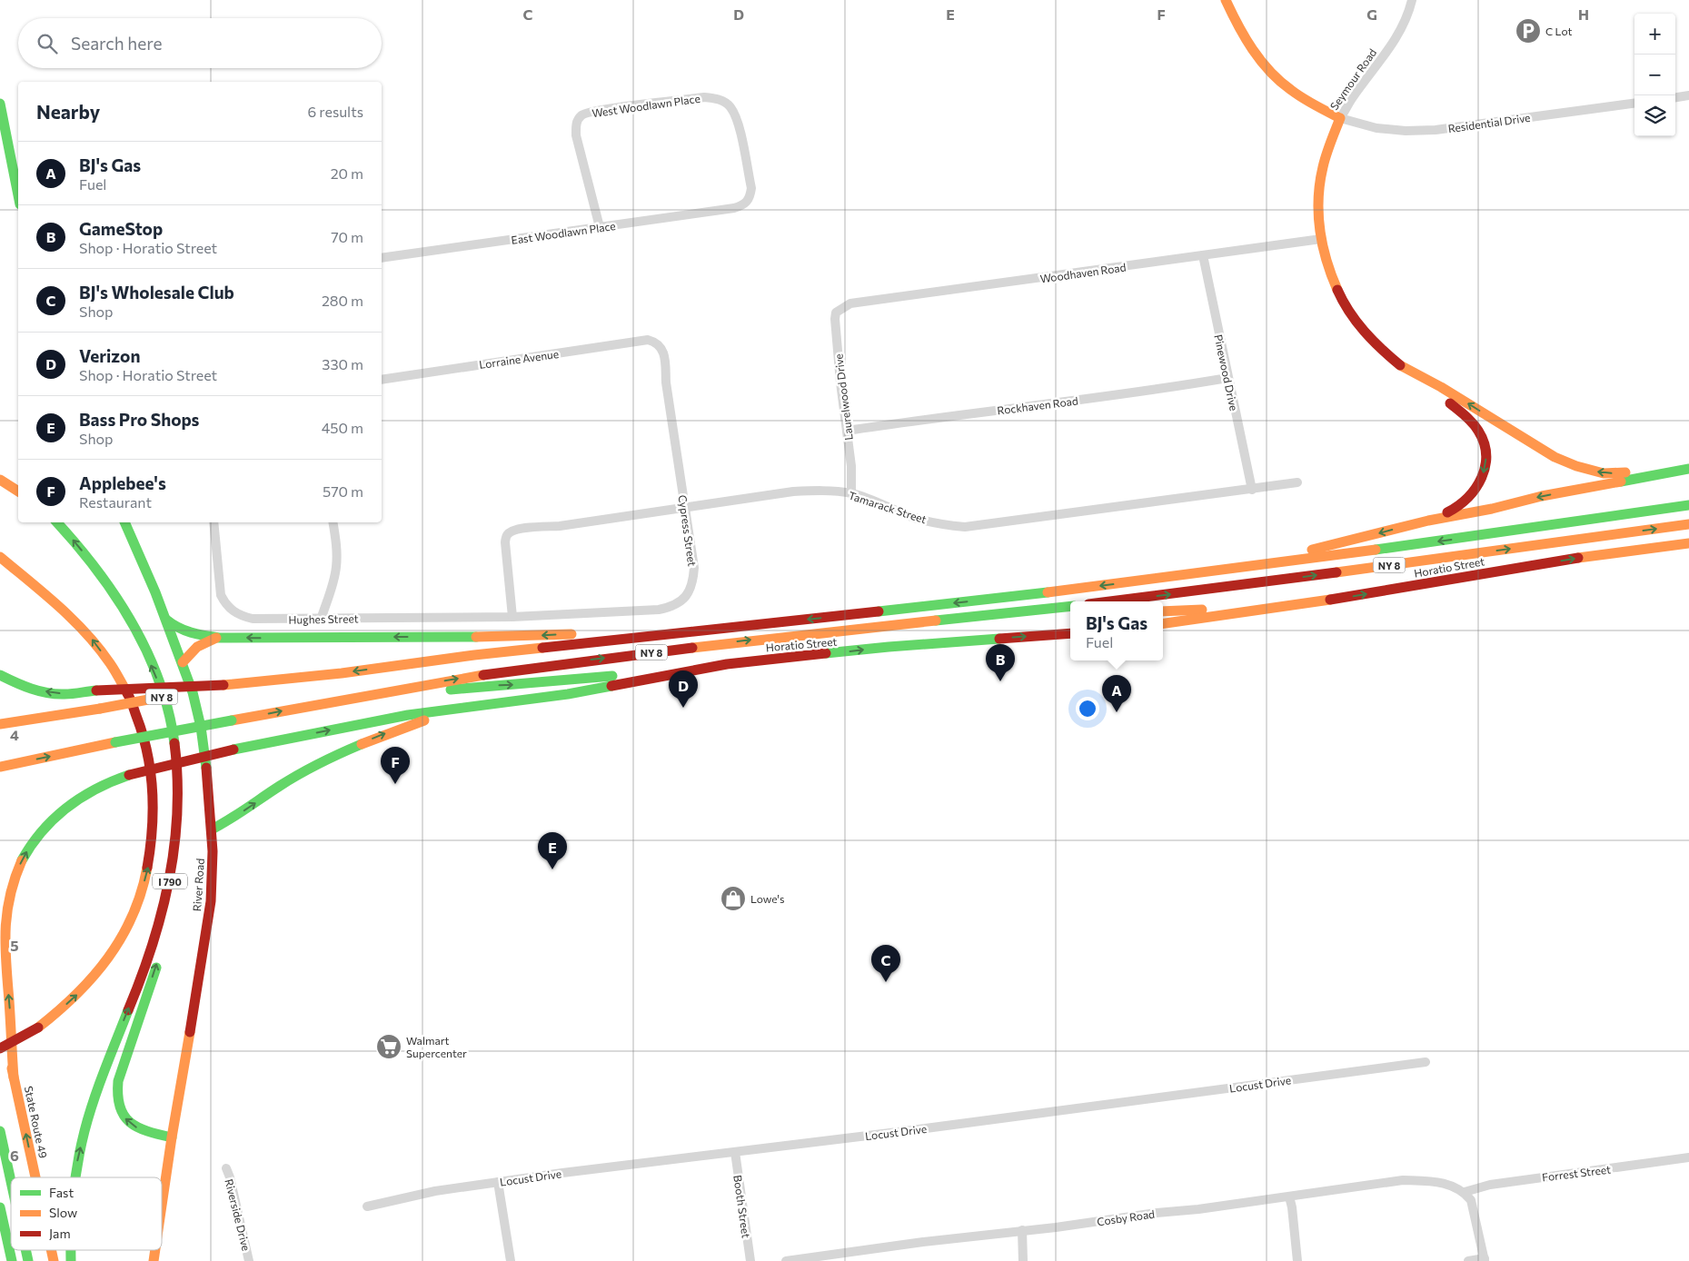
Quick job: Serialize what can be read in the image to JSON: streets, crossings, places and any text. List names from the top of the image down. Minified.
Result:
{"streets":{"main road":["Seymour Road","NY 8","Horatio Street","I 790","River Road","State Route 49"],"street":["West Woodlawn Place","Residential Drive","East Woodlawn Place","Woodhaven Road","Lorraine Avenue","Pinewood Drive","Laurelwood Drive","Rockhaven Road","Tamarack Street","Cypress Street","Hughes Street","Locust Drive","Forrest Street","Booth Street","Riverside Drive","Cosby Road"]},"crossings":[["Seymour Road","Residential Drive"],["Seymour Road","Woodhaven Road"],["West Woodlawn Place","East Woodlawn Place"],["Woodhaven Road","Pinewood Drive"],["Woodhaven Road","Laurelwood Drive"],["Lorraine Avenue","Cypress Street"],["Pinewood Drive","Rockhaven Road"],["Pinewood Drive","Tamarack Street"],["Laurelwood Drive","Rockhaven Road"],["Laurelwood Drive","Tamarack Street"],["Tamarack Street","Cypress Street"],["Tamarack Street","Hughes Street"],["Cypress Street","Hughes Street"],["Locust Drive","Booth Street"],["Forrest Street","Cosby Road"]],"places":{"parking":["C Lot"],"shop":["Lowe's"],"supermarket":["Walmart Supercenter"]},"legend":["Fast","Slow","Jam"],"page":{"map_buttons":["+","−"],"search":"Search here","heading":["Nearby","6 results"],"list":[{"mark":"A","name":"BJ's Gas","note":"Fuel","value":"20 m"},{"mark":"B","name":"GameStop","note":"Shop · Horatio Street","value":"70 m"},{"mark":"C","name":"BJ's Wholesale Club","note":"Shop","value":"280 m"},{"mark":"D","name":"Verizon","note":"Shop · Horatio Street","value":"330 m"},{"mark":"E","name":"Bass Pro Shops","note":"Shop","value":"450 m"},{"mark":"F","name":"Applebee's","note":"Restaurant","value":"570 m"}],"popup":["BJ's Gas","Fuel"],"pins":["B","D","A","F","E","C"]},"grid":{"columns":["C","D","E","F","G","H"],"rows":["4","5","6"]}}
